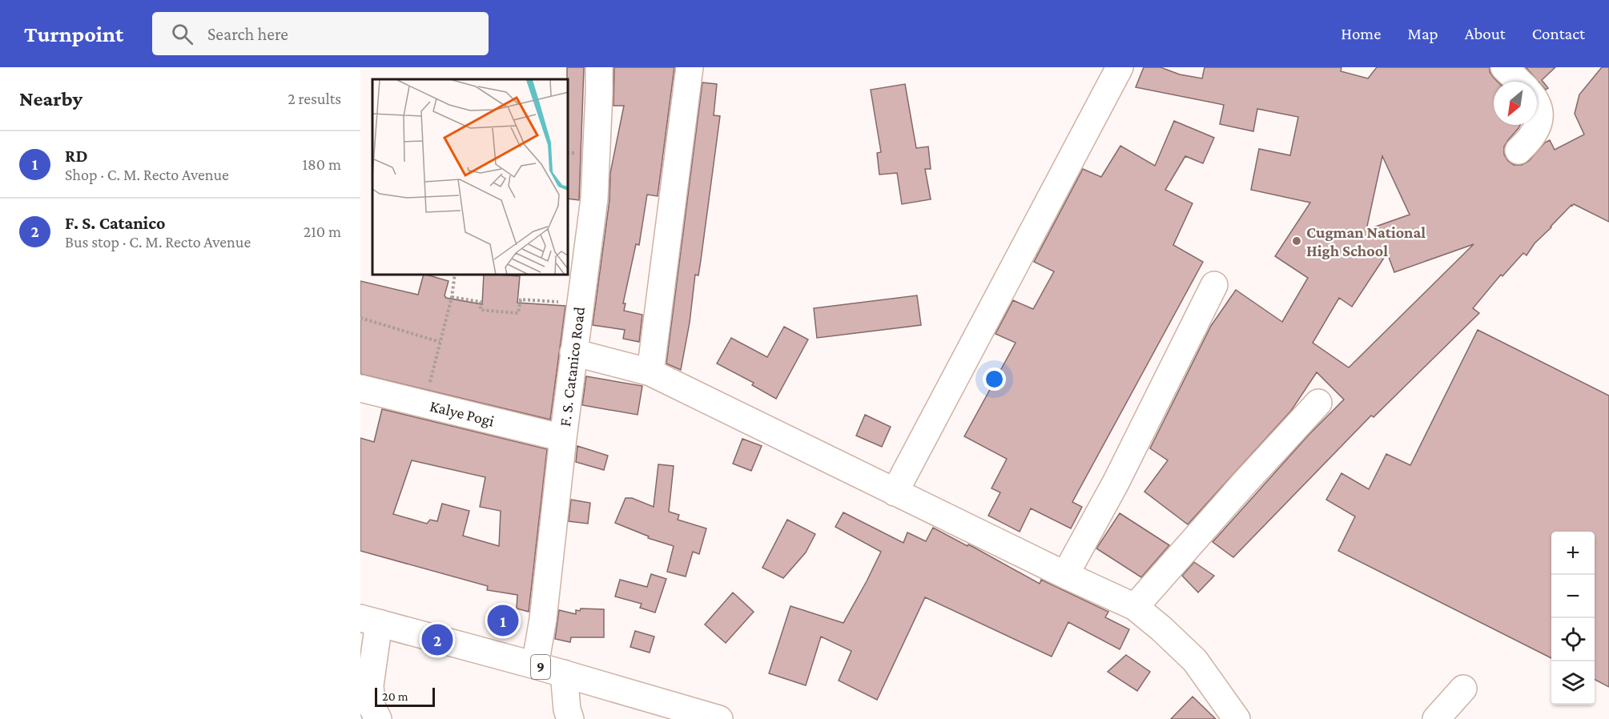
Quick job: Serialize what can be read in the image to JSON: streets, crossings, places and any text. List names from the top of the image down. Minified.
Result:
{"streets":{"main road":["F. S. Catanico Road","Kalye Pogi","9"]},"crossings":[["F. S. Catanico Road","Kalye Pogi"],["F. S. Catanico Road","9"]],"places":["Cugman National High School"],"scale_bar":"20 m","north":"bottom left","page":{"header":"Turnpoint","search":"Search here","nav":["Home","Map","About","Contact"],"heading":["Nearby","2 results"],"list":[{"mark":"1","name":"RD","note":"Shop · C. M. Recto Avenue","value":"180 m"},{"mark":"2","name":"F. S. Catanico","note":"Bus stop · C. M. Recto Avenue","value":"210 m"}],"map_buttons":["+","−"],"pins":["1","2"],"scale":"20 m"}}
